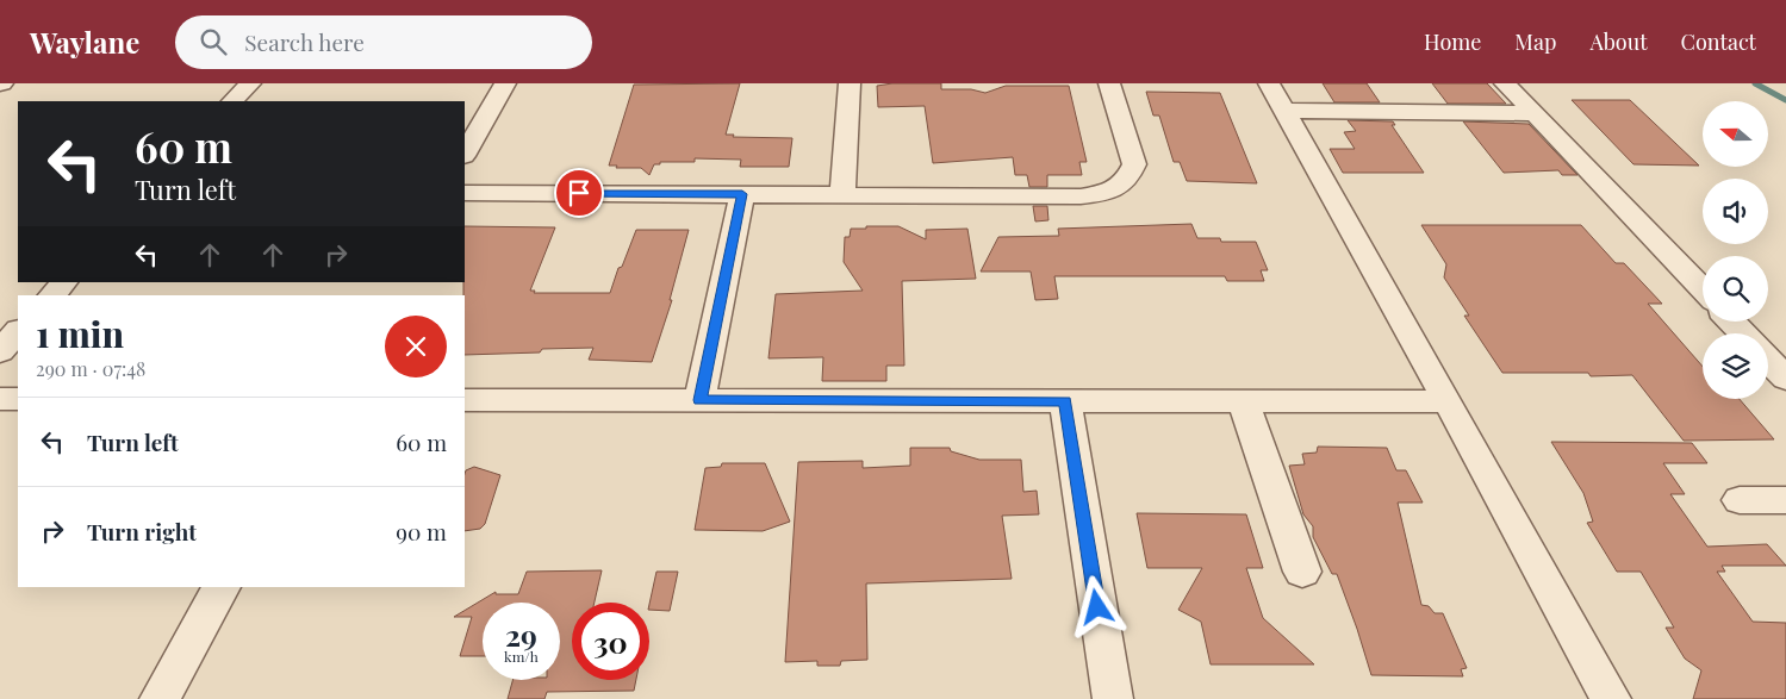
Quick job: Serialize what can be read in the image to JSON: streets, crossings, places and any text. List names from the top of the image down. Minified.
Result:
{"north":"left","page":{"header":"Waylane","search":"Search here","nav":["Home","Map","About","Contact"],"turn":["60 m","Turn left"],"heading":["1 min","290 m · 07:48"],"list":[{"name":"Turn left","value":"60 m"},{"name":"Turn right","value":"90 m"}],"speed":"29 km/h","limit":"30"}}
